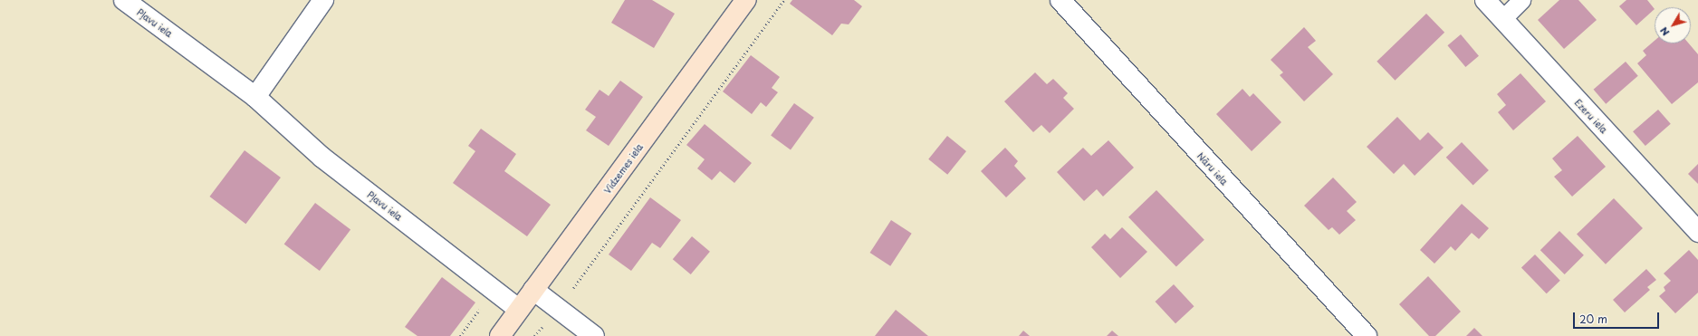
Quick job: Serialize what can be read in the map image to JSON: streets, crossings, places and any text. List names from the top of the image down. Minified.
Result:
{"streets":{"street":["Pļavu iela","Ezeru iela","Vidzemes iela","Nāru iela"]},"crossings":[["Pļavu iela","Vidzemes iela"]],"scale_bar":"20 m","north":"bottom left"}
